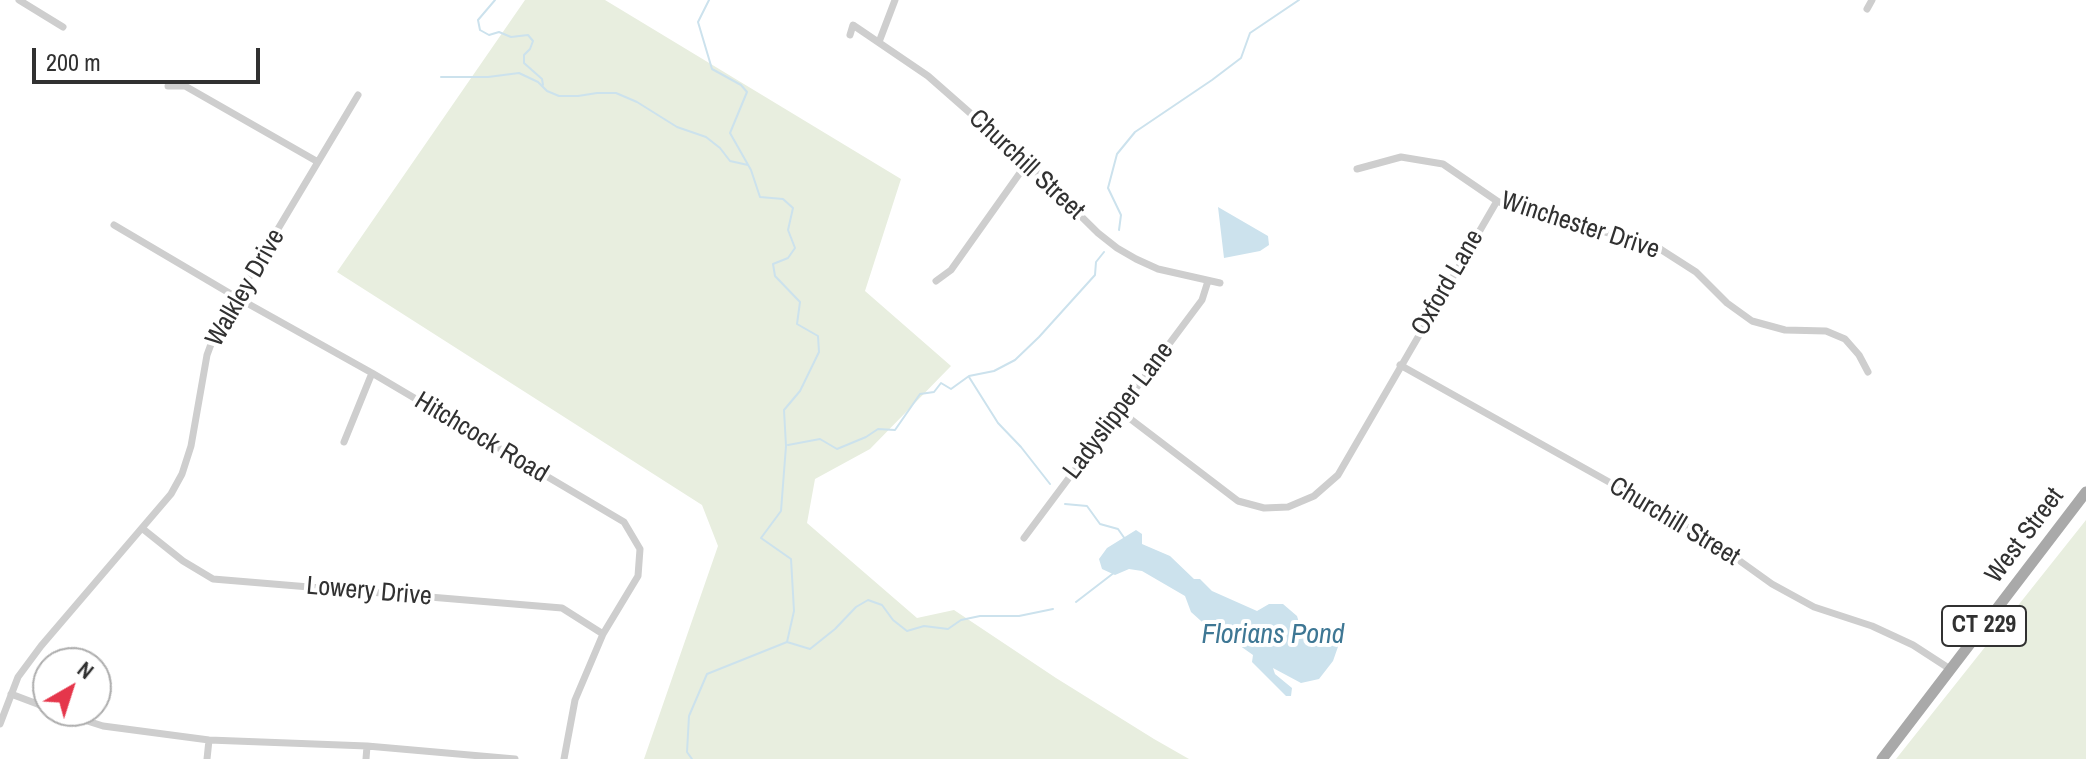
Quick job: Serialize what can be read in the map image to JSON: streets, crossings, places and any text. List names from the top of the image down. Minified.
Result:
{"streets":{"main road":["West Street","CT 229"],"street":["Churchill Street","Winchester Drive","Oxford Lane","Walkley Drive","Ladyslipper Lane","Hitchcock Road","Lowery Drive"]},"crossings":[["Churchill Street","Oxford Lane"],["Churchill Street","Ladyslipper Lane"],["Churchill Street","West Street"],["Winchester Drive","Oxford Lane"],["Oxford Lane","Ladyslipper Lane"],["Walkley Drive","Hitchcock Road"],["Walkley Drive","Lowery Drive"],["Hitchcock Road","Lowery Drive"]],"water":["Florians Pond"],"scale_bar":"200 m","north":"top right"}
